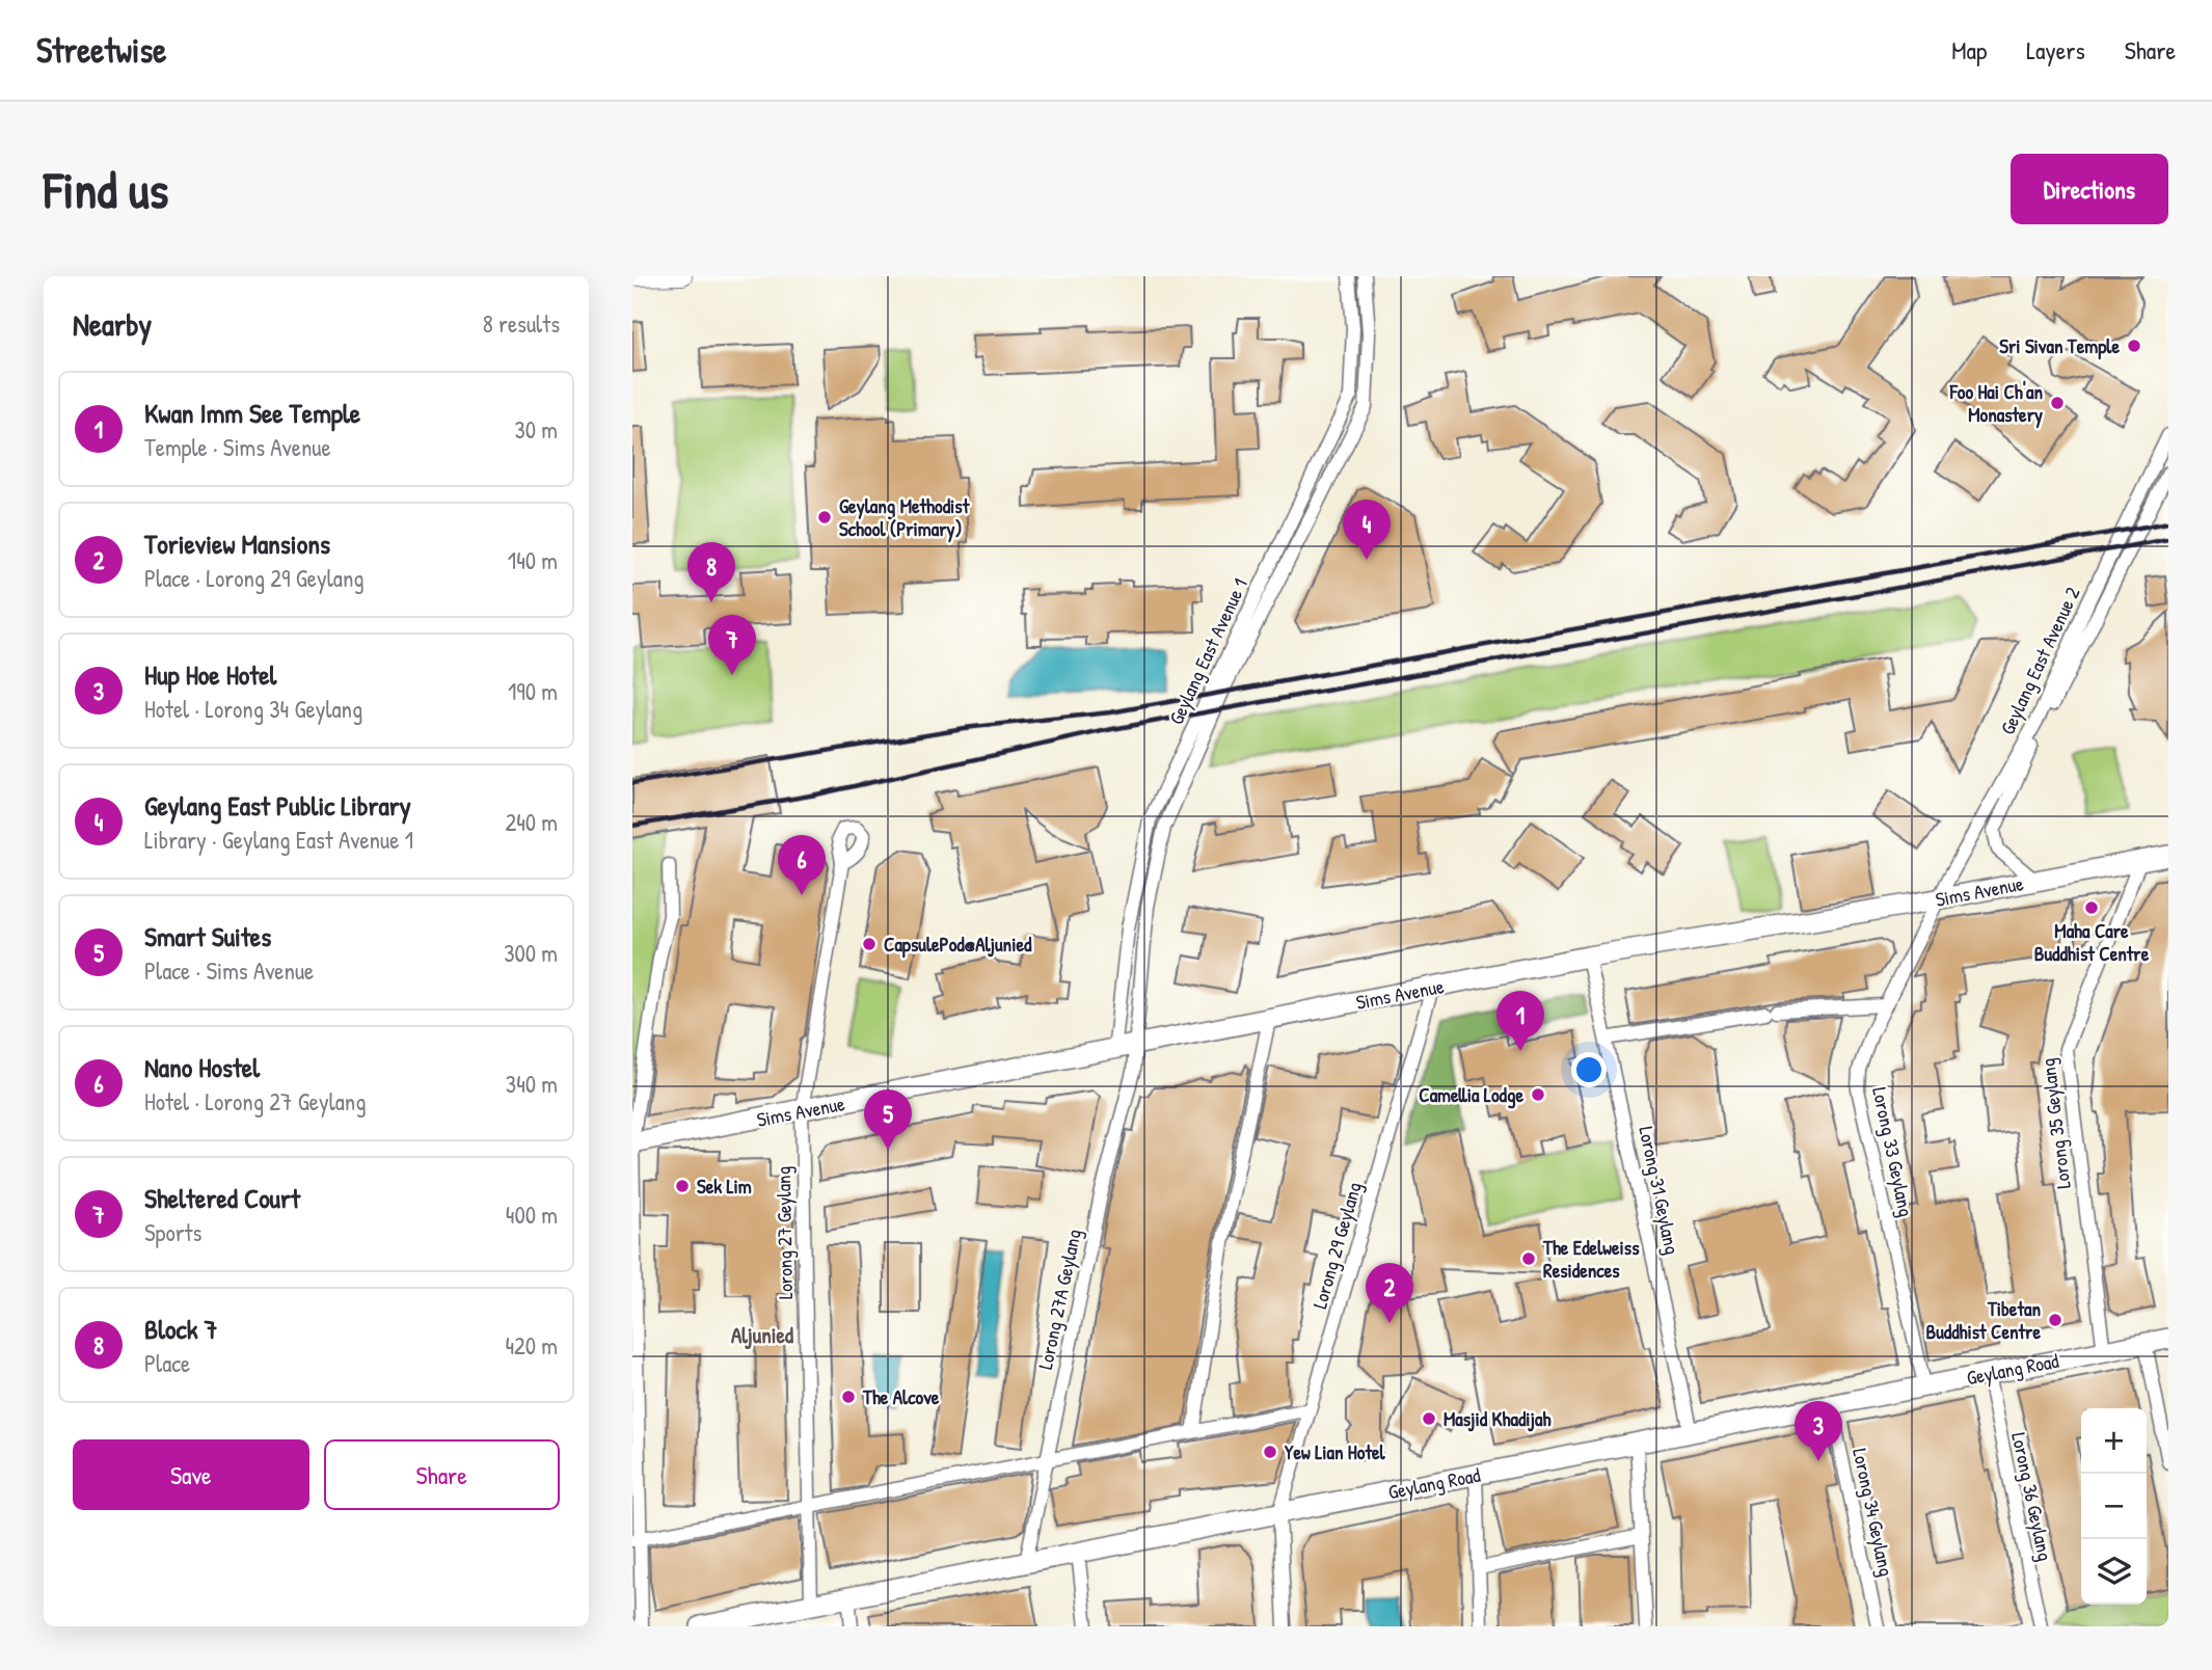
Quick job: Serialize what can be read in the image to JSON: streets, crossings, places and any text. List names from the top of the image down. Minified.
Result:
{"streets":{"main road":["Sims Avenue","Geylang Road"],"street":["Geylang East Avenue 1","Geylang East Avenue 2","Lorong 35 Geylang","Lorong 33 Geylang","Lorong 31 Geylang","Lorong 27 Geylang","Lorong 29 Geylang","Lorong 27A Geylang","Lorong 36 Geylang","Lorong 34 Geylang"]},"crossings":[["Geylang East Avenue 1","Sims Avenue"],["Geylang East Avenue 1","Lorong 27A Geylang"],["Geylang East Avenue 2","Sims Avenue"],["Geylang East Avenue 2","Lorong 33 Geylang"],["Sims Avenue","Lorong 35 Geylang"],["Sims Avenue","Lorong 33 Geylang"],["Sims Avenue","Lorong 31 Geylang"],["Sims Avenue","Lorong 27 Geylang"],["Sims Avenue","Lorong 29 Geylang"],["Sims Avenue","Lorong 27A Geylang"],["Lorong 35 Geylang","Geylang Road"],["Lorong 33 Geylang","Geylang Road"],["Lorong 31 Geylang","Geylang Road"],["Lorong 27 Geylang","Geylang Road"],["Lorong 29 Geylang","Geylang Road"],["Lorong 27A Geylang","Geylang Road"],["Geylang Road","Lorong 36 Geylang"],["Geylang Road","Lorong 34 Geylang"]],"districts":["Aljunied"],"places":["Sri Sivan Temple","Foo Hai Ch'an Monastery","Geylang Methodist School (Primary)","Maha Care Buddhist Centre","CapsulePod@Aljunied","Camellia Lodge","Sek Lim","The Edelweiss Residences","Tibetan Buddhist Centre","The Alcove","Masjid Khadijah","Yew Lian Hotel"],"page":{"header":"Streetwise","nav":["Map","Layers","Share"],"buttons":["Directions",["Save","Share"]],"title":"Find us","heading":["Nearby","8 results"],"list":[{"mark":"1","name":"Kwan Imm See Temple","note":"Temple · Sims Avenue","value":"30 m"},{"mark":"2","name":"Torieview Mansions","note":"Place · Lorong 29 Geylang","value":"140 m"},{"mark":"3","name":"Hup Hoe Hotel","note":"Hotel · Lorong 34 Geylang","value":"190 m"},{"mark":"4","name":"Geylang East Public Library","note":"Library · Geylang East Avenue 1","value":"240 m"},{"mark":"5","name":"Smart Suites","note":"Place · Sims Avenue","value":"300 m"},{"mark":"6","name":"Nano Hostel","note":"Hotel · Lorong 27 Geylang","value":"340 m"},{"mark":"7","name":"Sheltered Court","note":"Sports","value":"400 m"},{"mark":"8","name":"Block 7","note":"Place","value":"420 m"}],"pins":["4","8","7","6","1","5","2","3"],"map_buttons":["+","−"]}}
